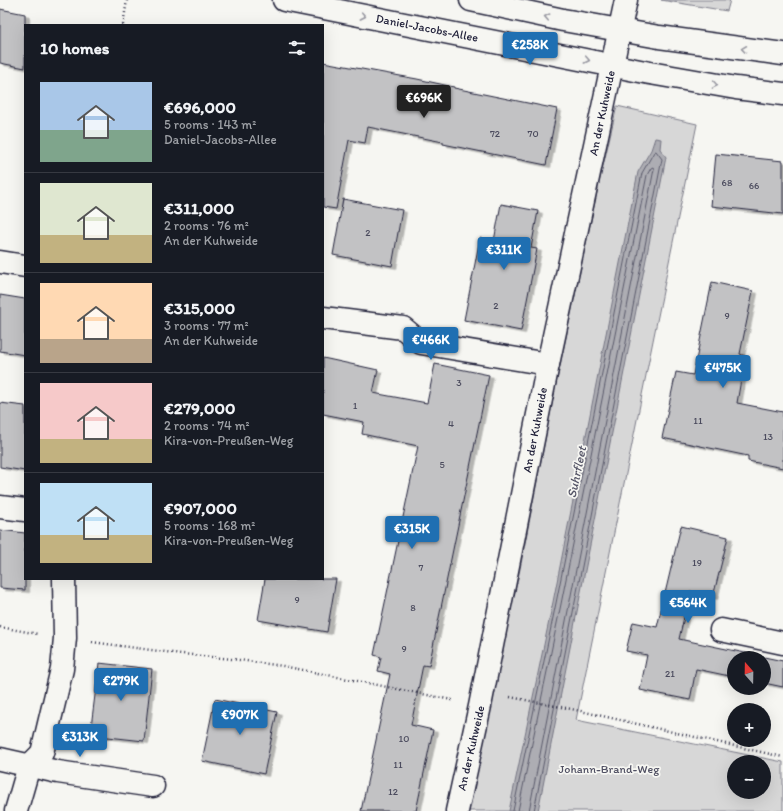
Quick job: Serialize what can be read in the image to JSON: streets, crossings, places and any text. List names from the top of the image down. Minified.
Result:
{"streets":{"street":["Daniel-Jacobs-Allee","An der Kuhweide"]},"crossings":[["Daniel-Jacobs-Allee","An der Kuhweide"]],"water":["Suhrfleet"],"parks":["Johann-Brand-Weg"],"house_numbers":["72","70","68","66","2","2","9","3","1","11","4","13","5","19","7","9","8","9","21","10","11","12"],"north":"top","page":{"heading":"10 homes","price":["€258K","€696K","€311K","€466K","€475K","€315K","€564K","€279K","€907K","€313K"],"list":[{"name":"€696,000","note":"5 rooms · 143 m² · Daniel-Jacobs-Allee"},{"name":"€311,000","note":"2 rooms · 76 m² · An der Kuhweide"},{"name":"€315,000","note":"3 rooms · 77 m² · An der Kuhweide"},{"name":"€279,000","note":"2 rooms · 74 m² · Kira-von-Preußen-Weg"},{"name":"€907,000","note":"5 rooms · 168 m² · Kira-von-Preußen-Weg"}],"map_buttons":["+","−"]}}
